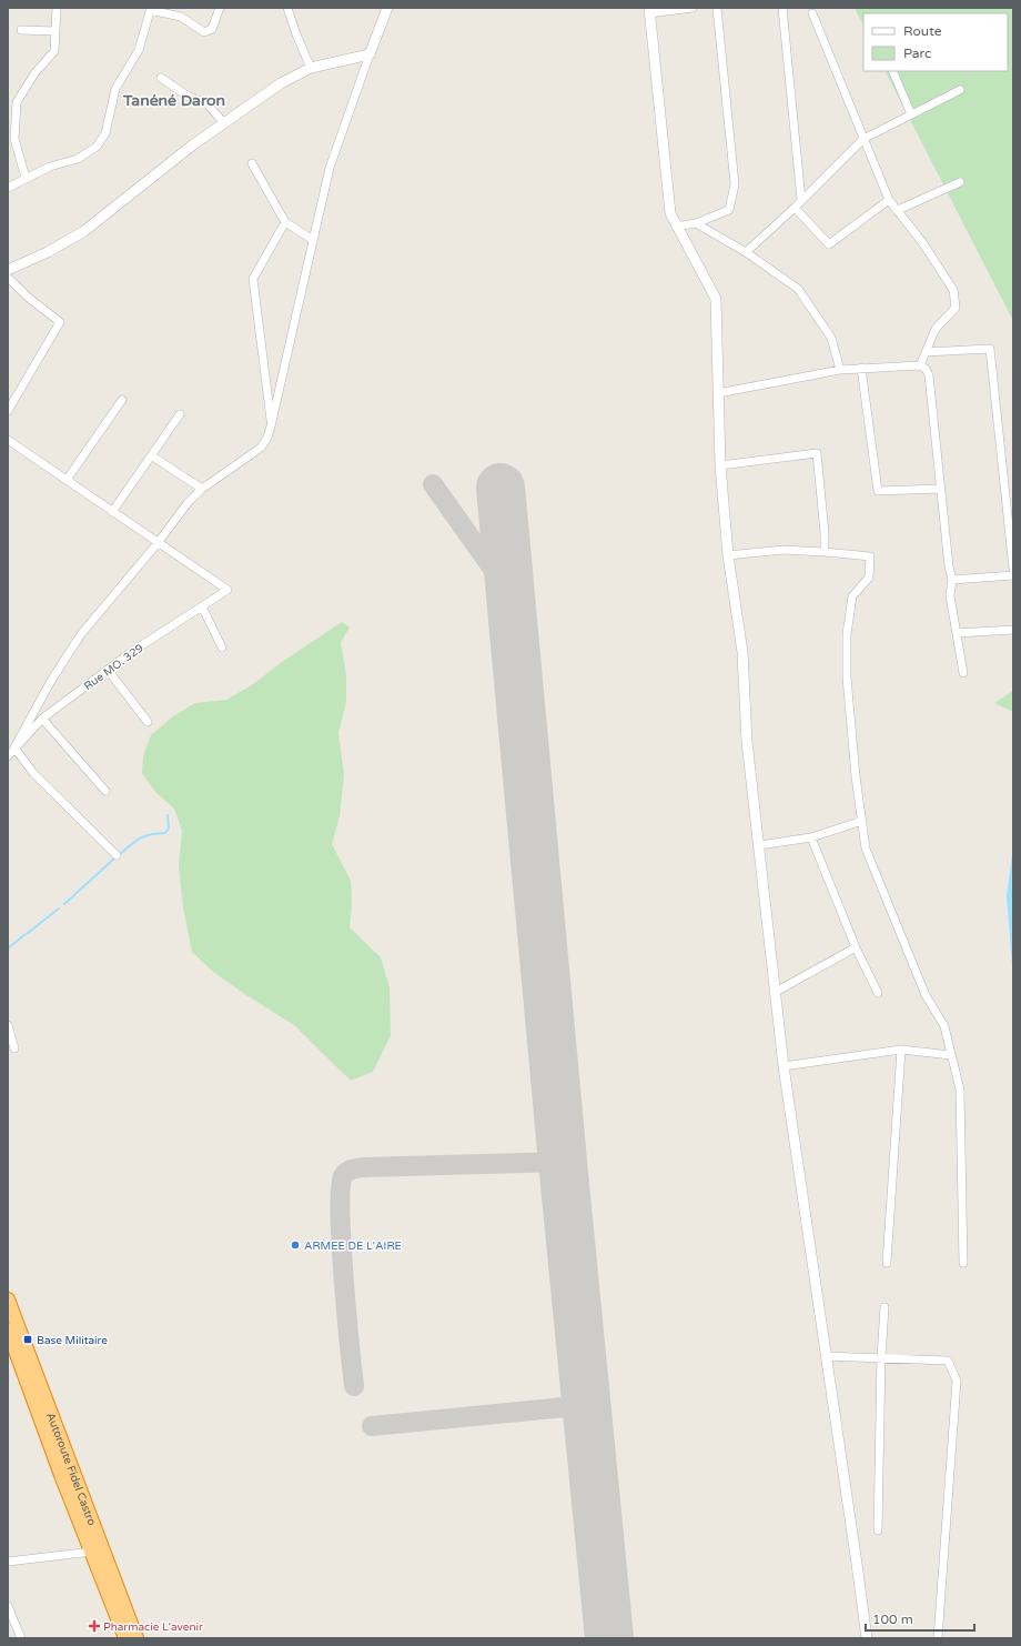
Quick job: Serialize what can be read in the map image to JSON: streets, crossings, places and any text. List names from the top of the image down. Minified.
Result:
{"streets":{"highway":["Autoroute Fidel Castro"],"street":["Rue MO. 329"]},"districts":["Tanéné Daron"],"places":{"other":["ARMEE DE L'AIRE"],"transit":["Base Militaire"],"health":["Pharmacie L'avenir"]},"legend":["Route","Parc"],"scale_bar":"100 m"}
